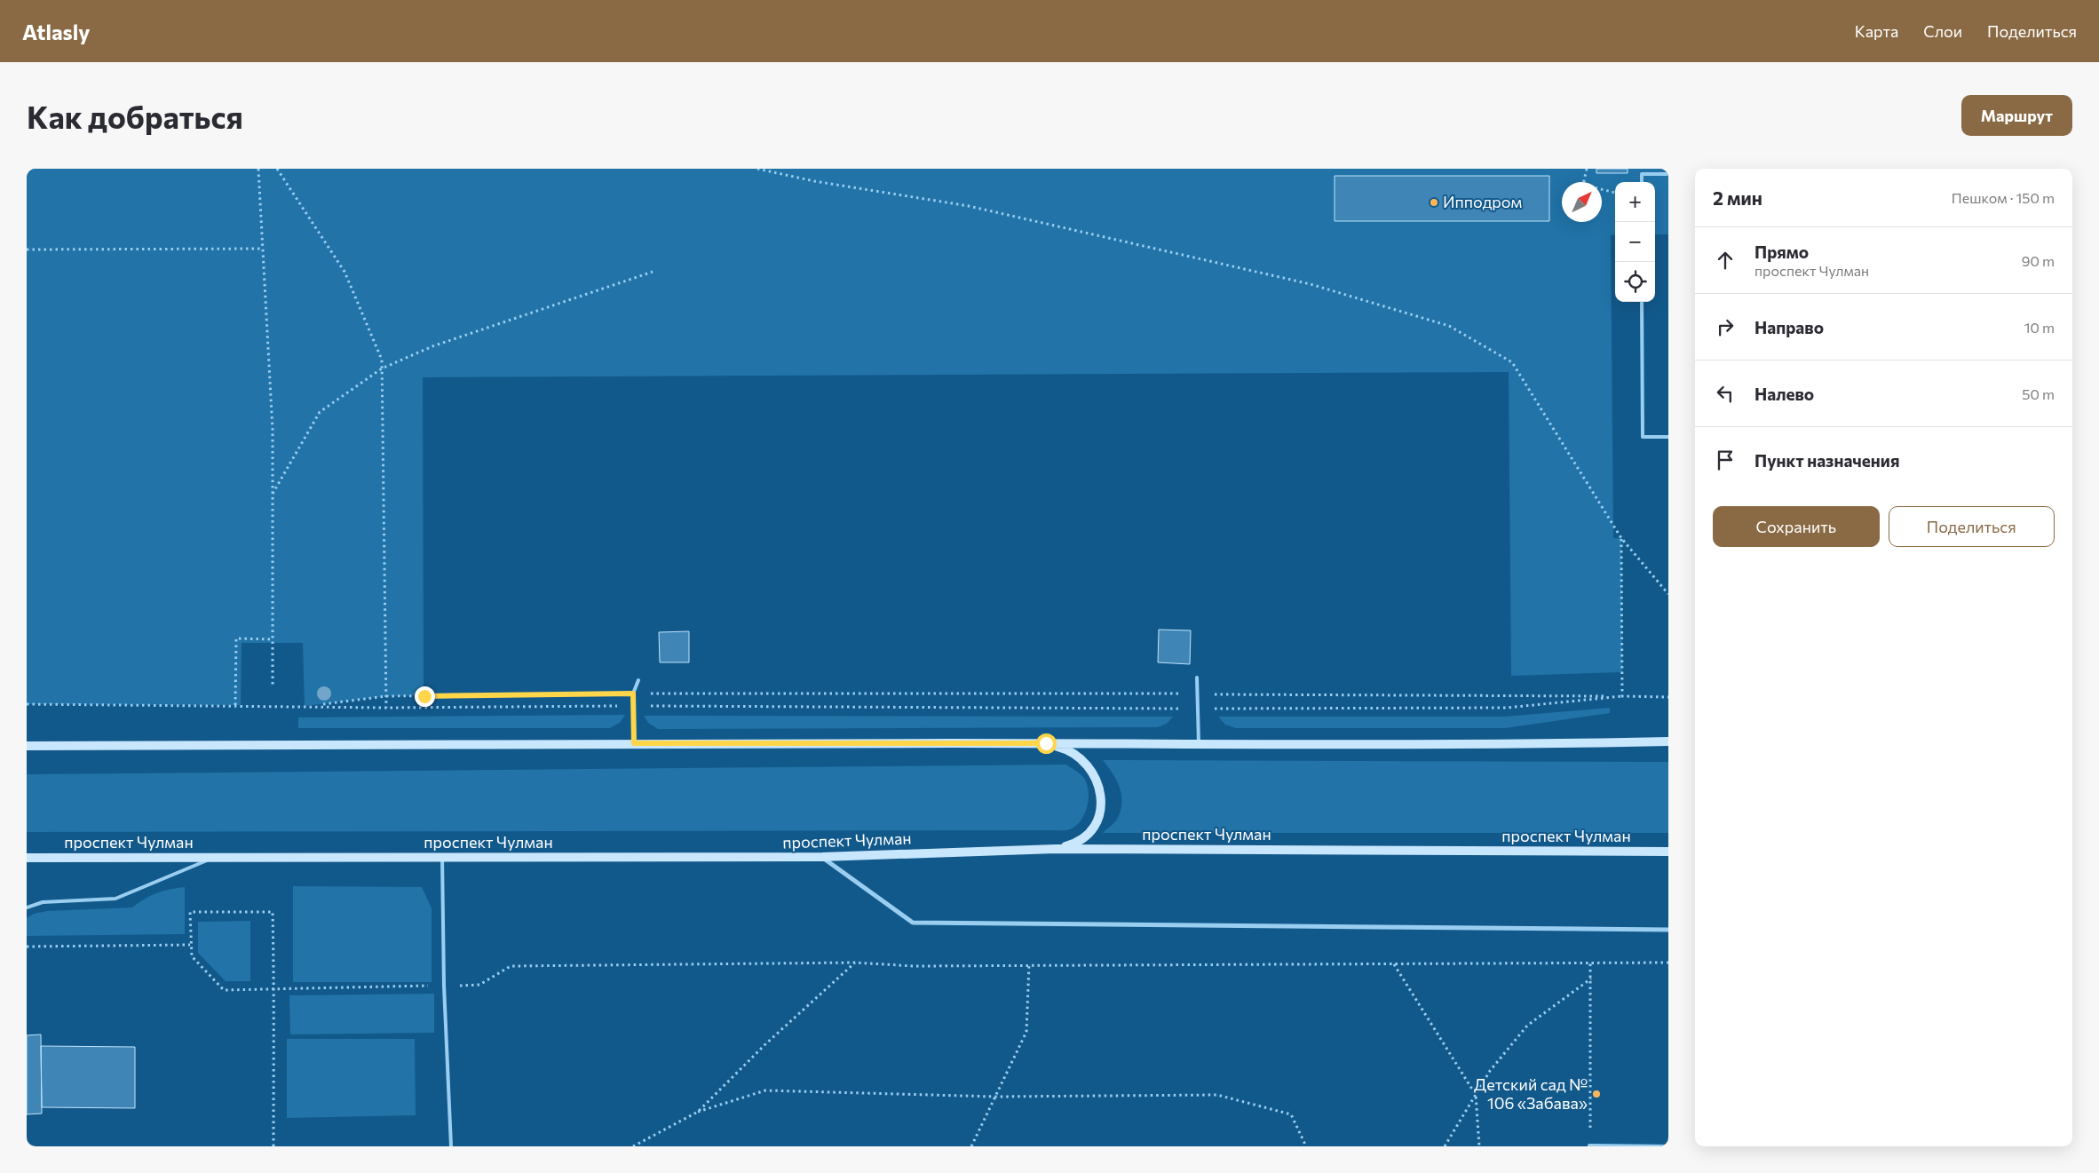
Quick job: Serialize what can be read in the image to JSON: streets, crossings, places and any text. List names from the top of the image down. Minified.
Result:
{"streets":{"main road":["проспект Чулман"]},"places":["Ипподром","Детский сад № 106 «Забава»"],"north":"top right","page":{"header":"Atlasly","nav":["Карта","Слои","Поделиться"],"buttons":["Маршрут",["Сохранить","Поделиться"]],"title":"Как добраться","heading":["2 мин","Пешком · 150 m"],"map_buttons":["+","−"],"list":[["Прямо","проспект Чулман","90 m"],["Направо","10 m"],["Налево","50 m"],"Пункт назначения"]}}
